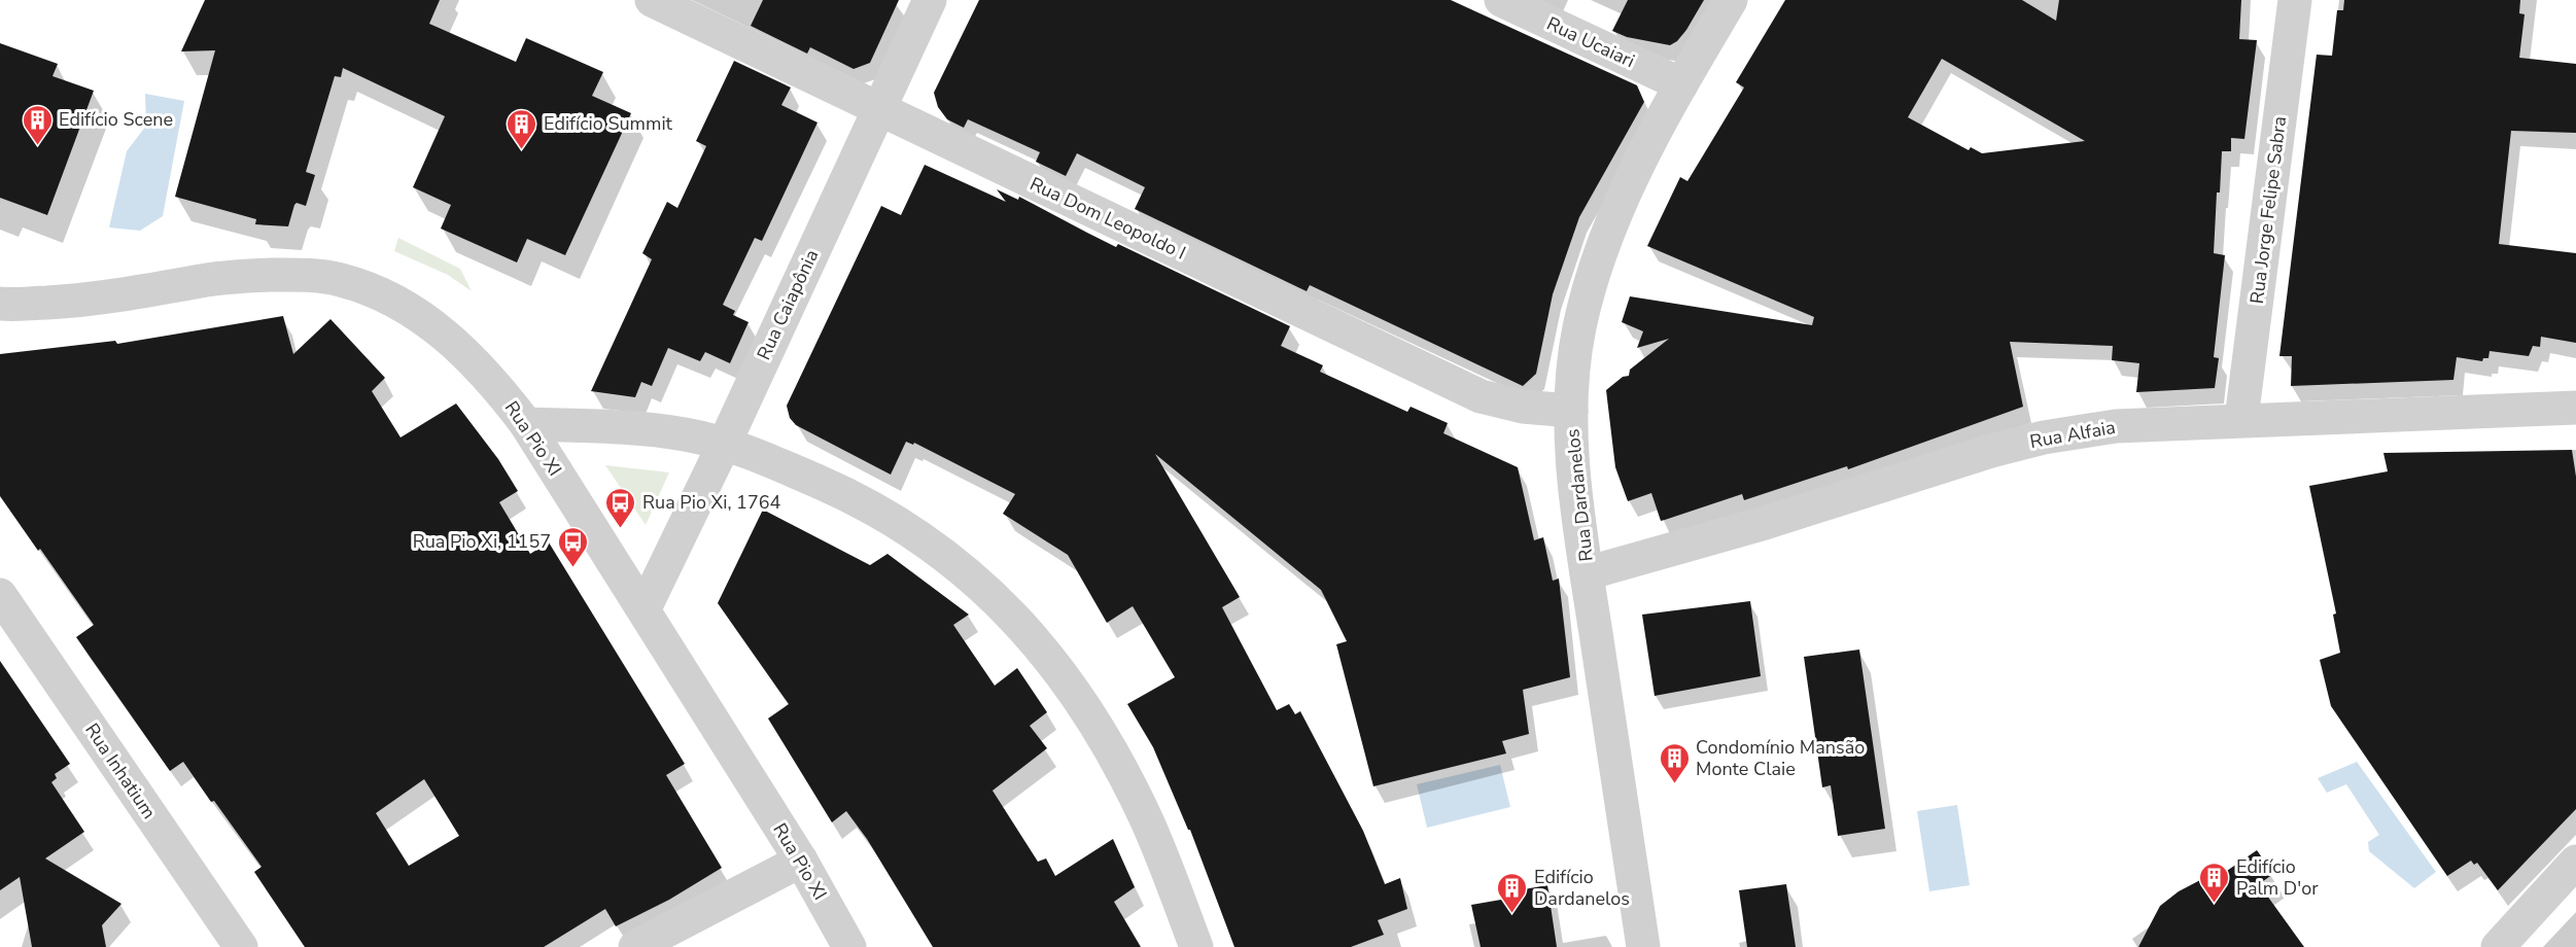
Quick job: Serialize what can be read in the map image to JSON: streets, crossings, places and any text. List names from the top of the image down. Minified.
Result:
{"streets":{"street":["Rua Ucaiari","Rua Jorge Felipe Sabra","Rua Dom Leopoldo I","Rua Caiapônia","Rua Alfaia","Rua Pio XI","Rua Dardanelos","Rua Inhatium"]},"crossings":[["Rua Ucaiari","Rua Dardanelos"],["Rua Jorge Felipe Sabra","Rua Alfaia"],["Rua Dom Leopoldo I","Rua Caiapônia"],["Rua Dom Leopoldo I","Rua Dardanelos"],["Rua Caiapônia","Rua Pio XI"],["Rua Alfaia","Rua Dardanelos"]],"places":{"building":["Edifício Scene","Edifício Summit","Condomínio Mansão Monte Claie","Edifício Palm D'or","Edifício Dardanelos"],"bus stop":["Rua Pio Xi, 1764","Rua Pio Xi, 1157"]}}
